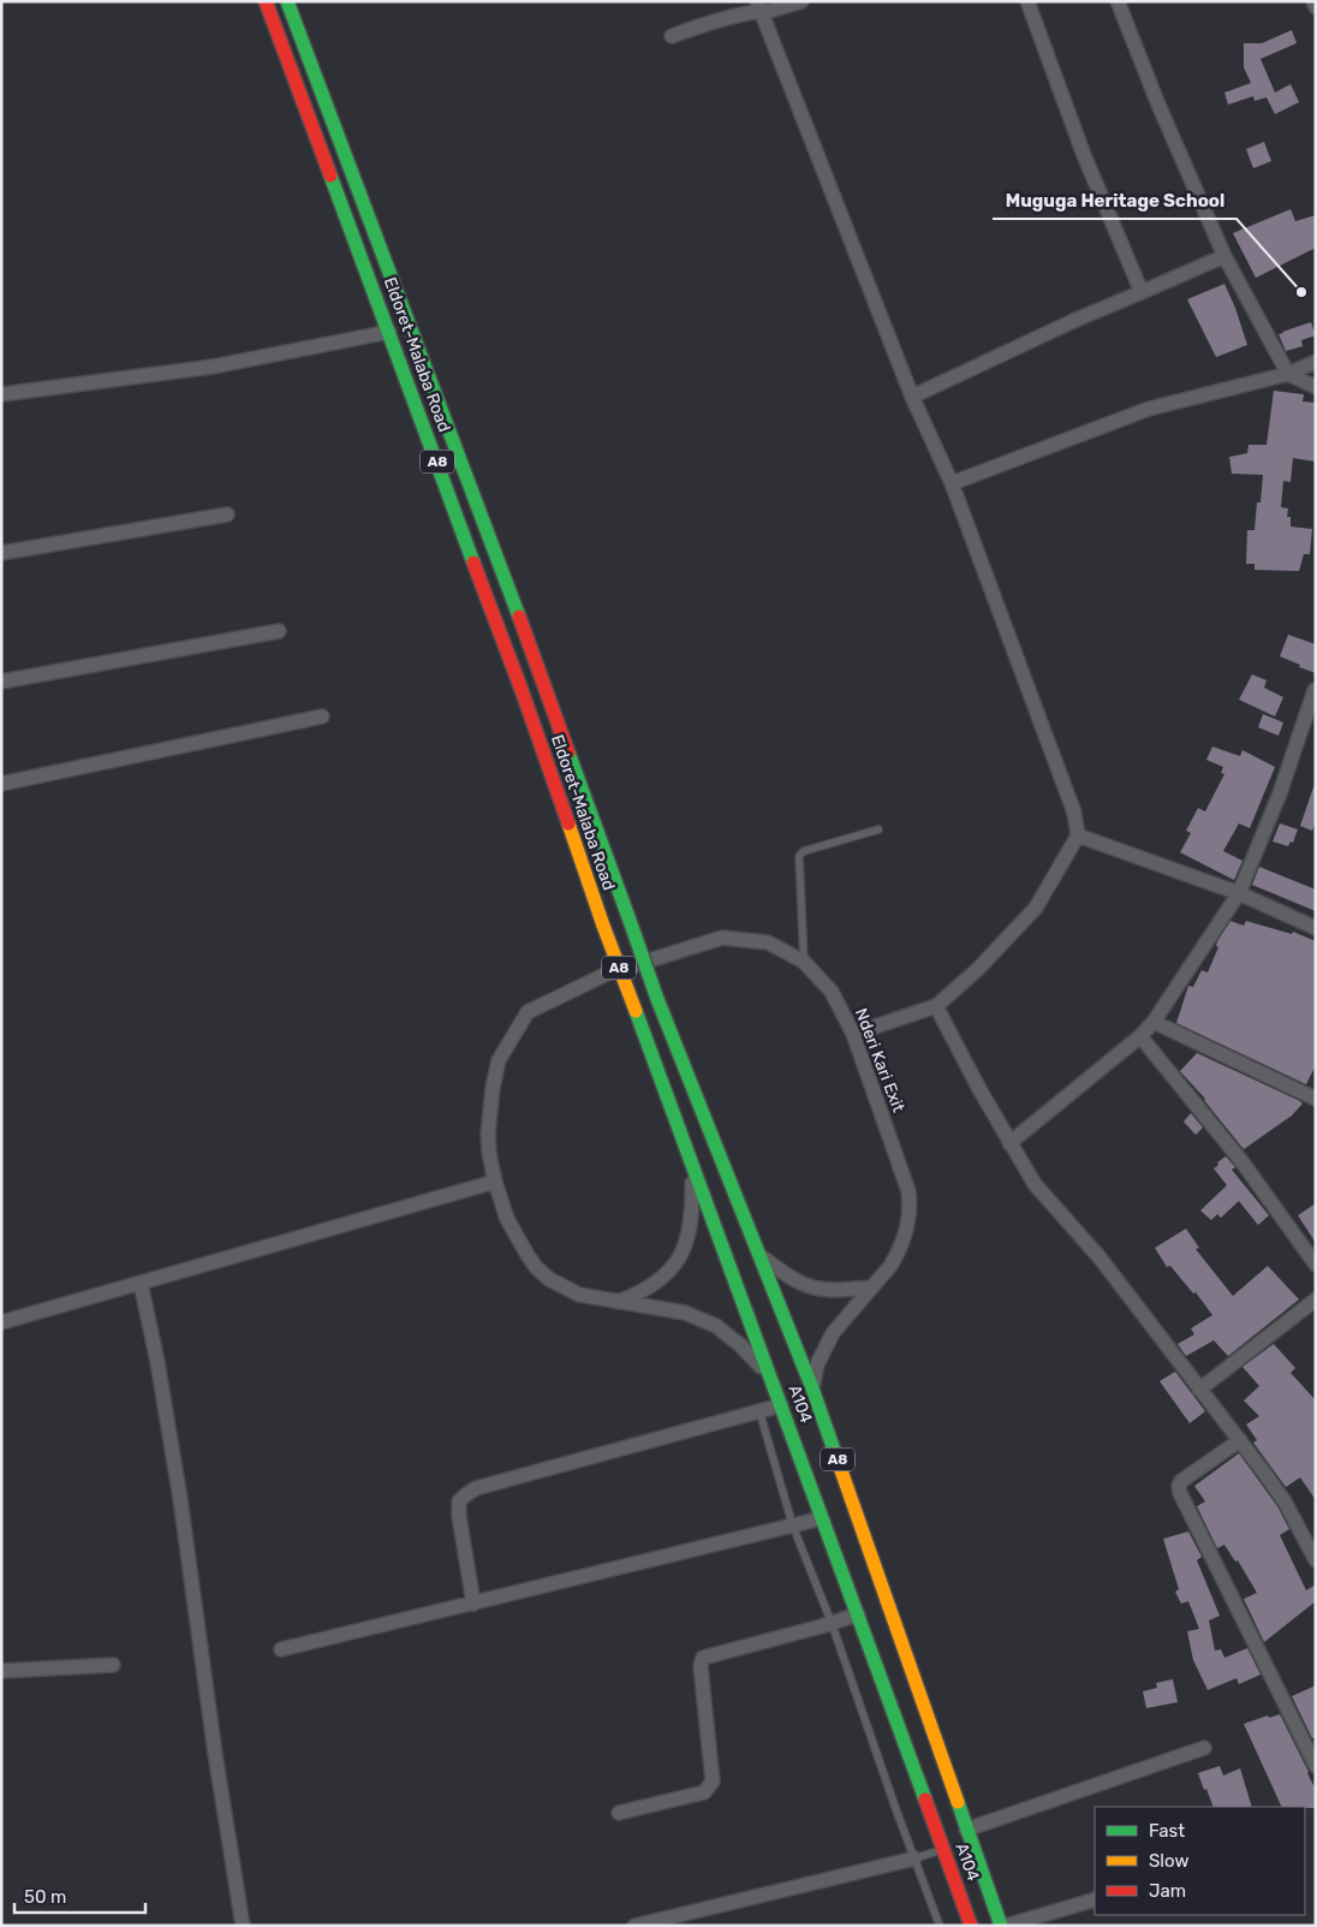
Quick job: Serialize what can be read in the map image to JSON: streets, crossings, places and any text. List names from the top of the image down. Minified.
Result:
{"streets":{"highway":["Eldoret-Malaba Road","A8","A104"],"street":["Nderi Kari Exit"]},"crossings":[["Eldoret-Malaba Road","A8"],["Eldoret-Malaba Road","A104"],["A8","Nderi Kari Exit"]],"places":["Muguga Heritage School"],"legend":["Fast","Slow","Jam"],"scale_bar":"50 m"}
